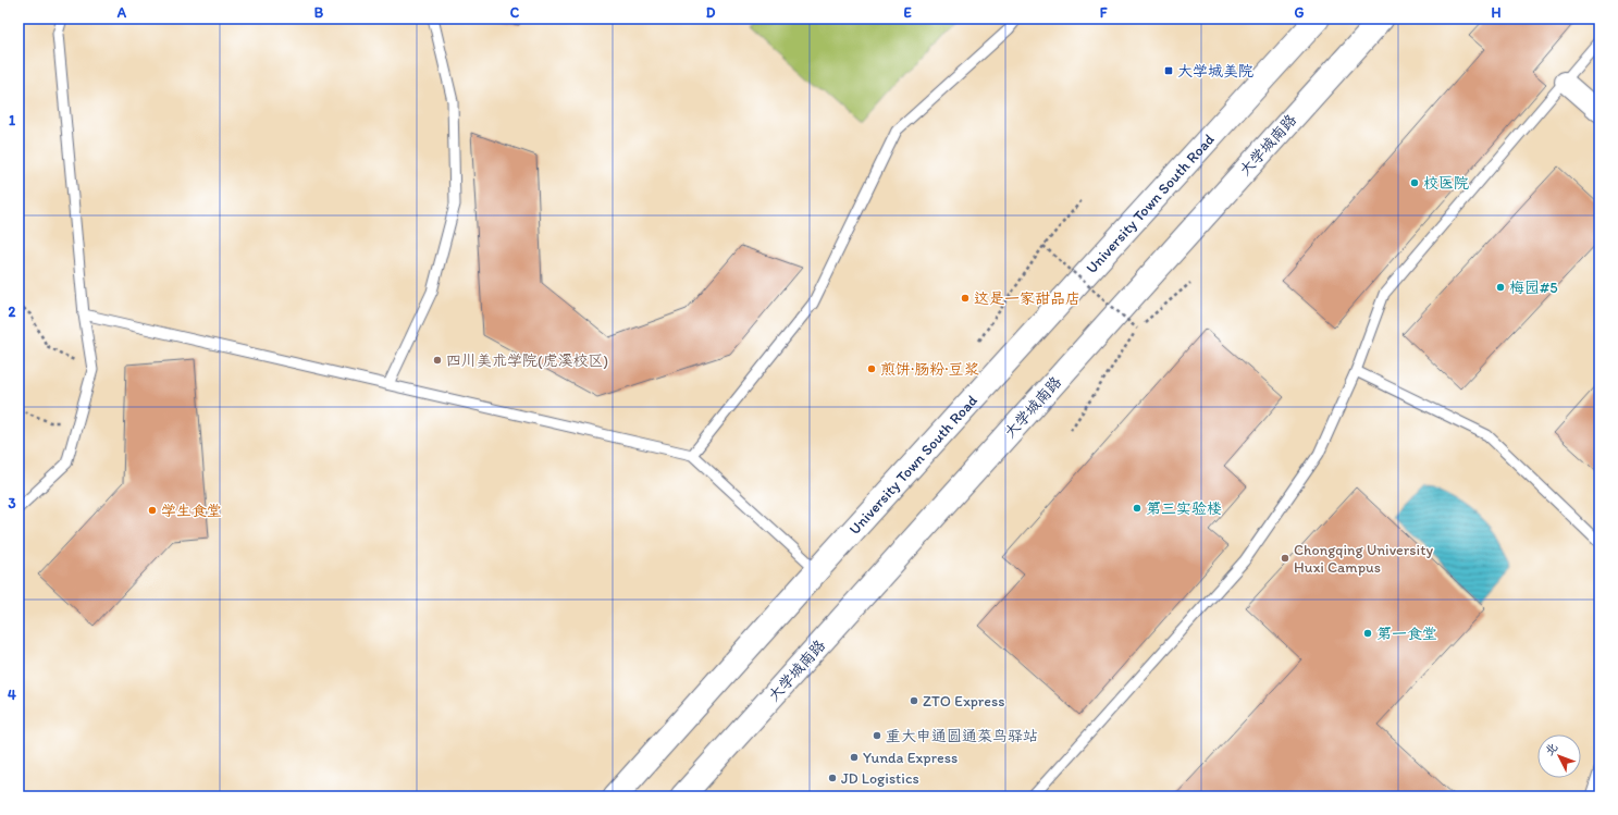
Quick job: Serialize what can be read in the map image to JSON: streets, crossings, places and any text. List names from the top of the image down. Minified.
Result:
{"streets":{"main road":["大学城南路","University Town South Road"]},"places":{"transit":["大学城美院"],"other":["校医院","梅园#5","这是一家甜品店","四川美术学院(虎溪校区)","煎饼·肠粉·豆浆","第三实验楼","学生食堂","Chongqing University Huxi Campus","第一食堂","ZTO Express","重大申通圆通菜鸟驿站","Yunda Express","JD Logistics"]},"north":"top left","grid":{"columns":["A","B","C","D","E","F","G","H"],"rows":["1","2","3","4"]}}
